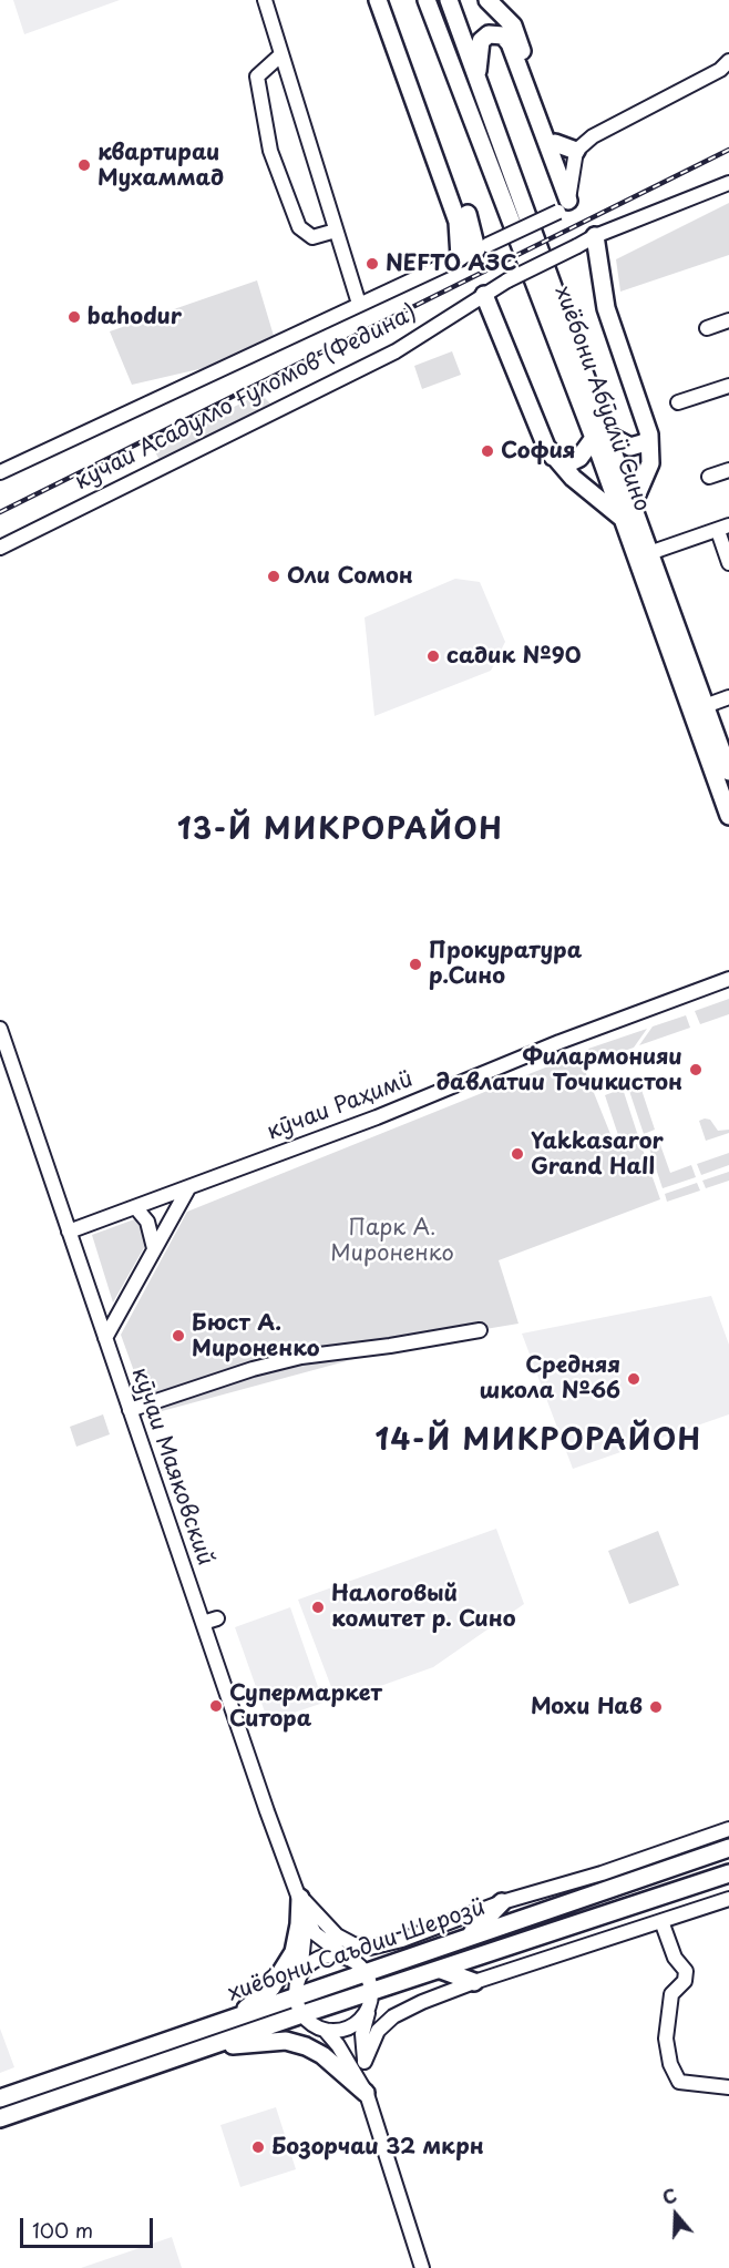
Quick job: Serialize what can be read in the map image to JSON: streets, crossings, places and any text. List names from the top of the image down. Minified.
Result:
{"streets":{"main road":["хиёбони Абӯалӣ Сино","хиёбони Саъдии Шерозӣ"],"street":["кӯчаи Асадулло Ғуломов (Федина)","кӯчаи Раҳимӣ","кӯчаи Маяковский"]},"crossings":[["кӯчаи Раҳимӣ","кӯчаи Маяковский"],["кӯчаи Маяковский","хиёбони Саъдии Шерозӣ"]],"districts":["13-Й МИКРОРАЙОН","14-Й МИКРОРАЙОН"],"parks":["Парк А. Мироненко"],"places":["квартираи Мухаммад","NEFTO АЗС","bahodur","София","Оли Сомон","садик №90","Прокуратура р.Сино","Филармонияи давлатии Точикистон","Yakkasaror Grand Hall","Бюст А. Мироненко","Средняя школа №66","Налоговый комитет р. Сино","Супермаркет Ситора","Мохи Нав","Бозорчаи 32 мкрн"],"scale_bar":"100 m","north":"top"}
